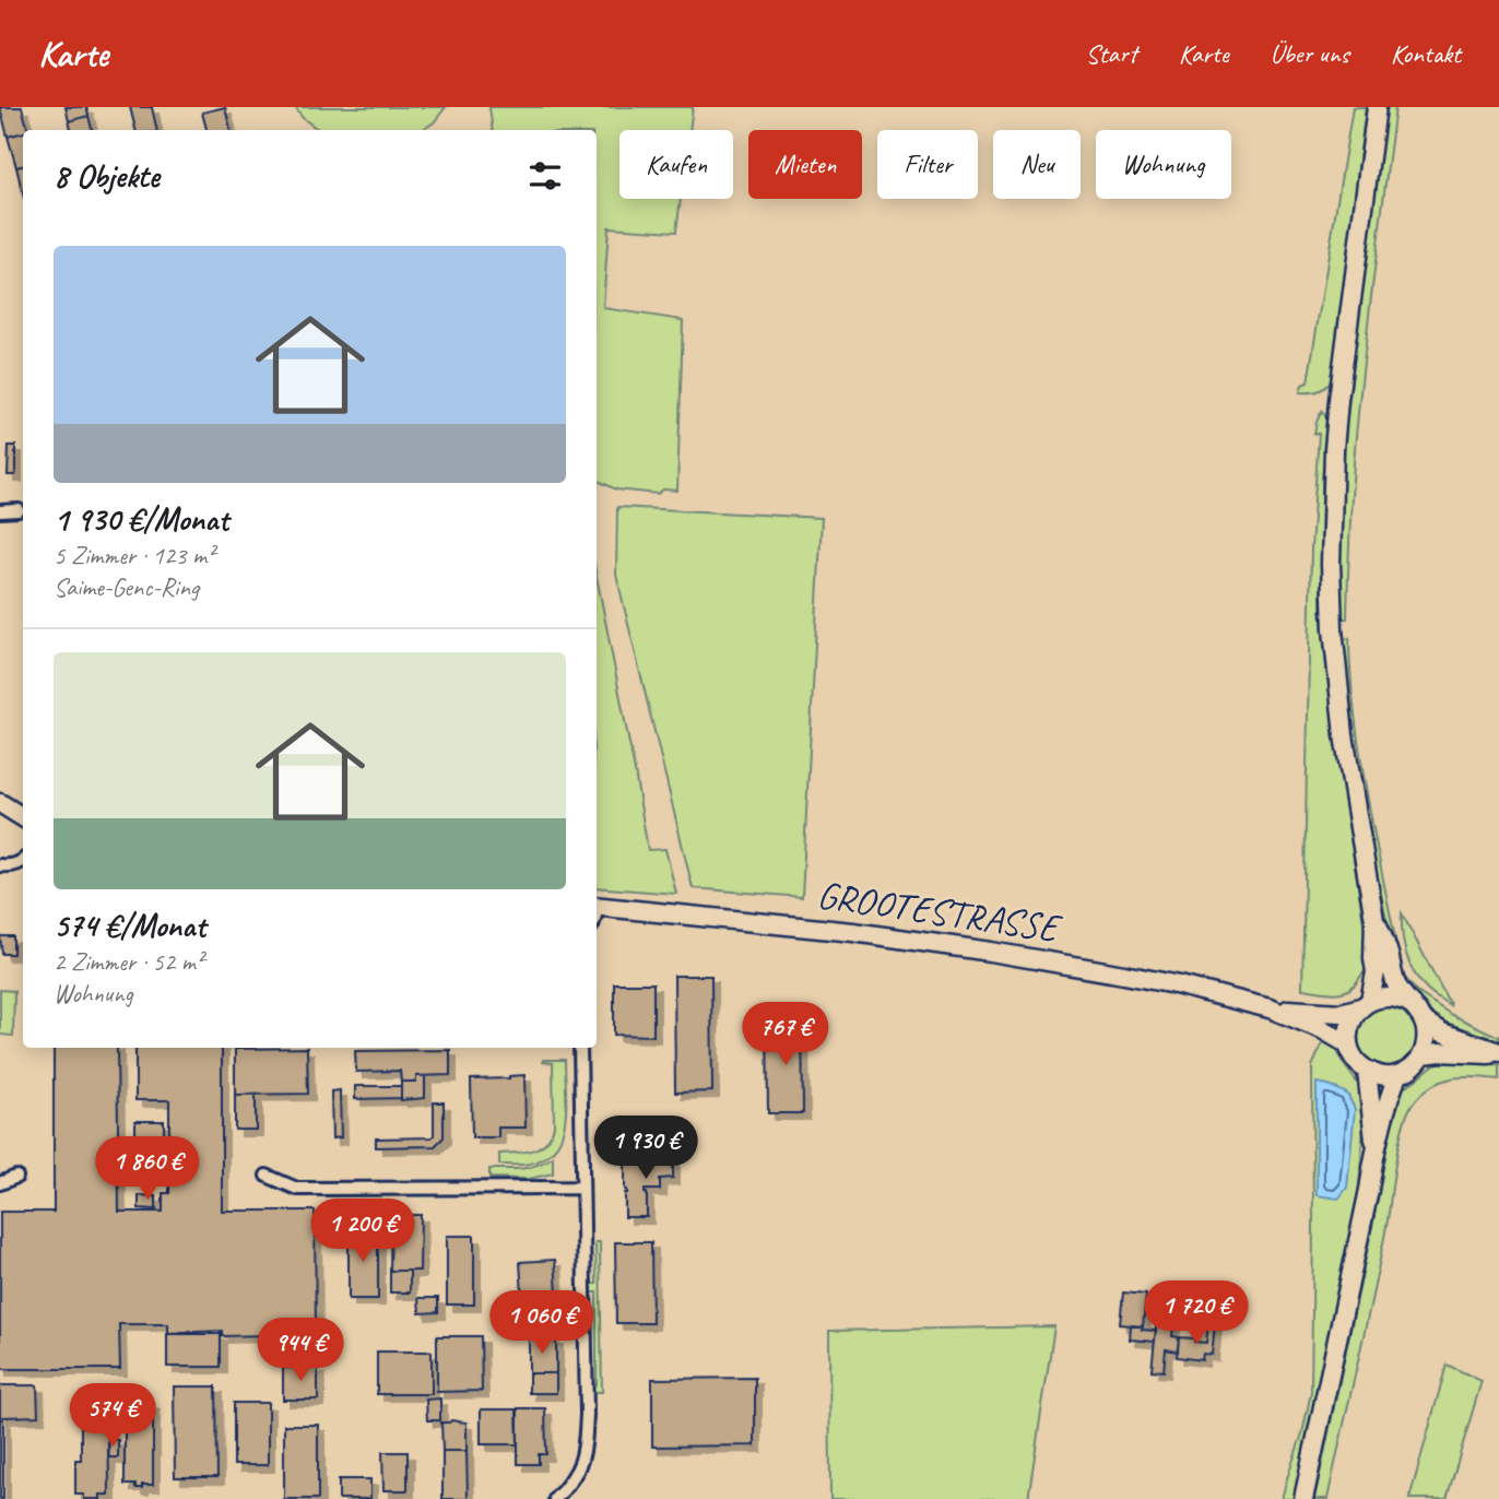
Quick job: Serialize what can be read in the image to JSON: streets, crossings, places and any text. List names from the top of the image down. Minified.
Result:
{"streets":{"main road":["GROOTESTRASSE"]},"page":{"header":"Karte","nav":["Start","Karte","Über uns","Kontakt"],"chip":["Kaufen","Mieten","Filter","Neu","Wohnung"],"heading":"8 Objekte","list":[{"name":"1 930 €/Monat","note":"5 Zimmer · 123 m² · Saime-Genc-Ring"},{"name":"574 €/Monat","note":"2 Zimmer · 52 m² · Wohnung"}],"price":["767 €","1 930 €","1 860 €","1 200 €","1 720 €","1 060 €","944 €","574 €"]}}
